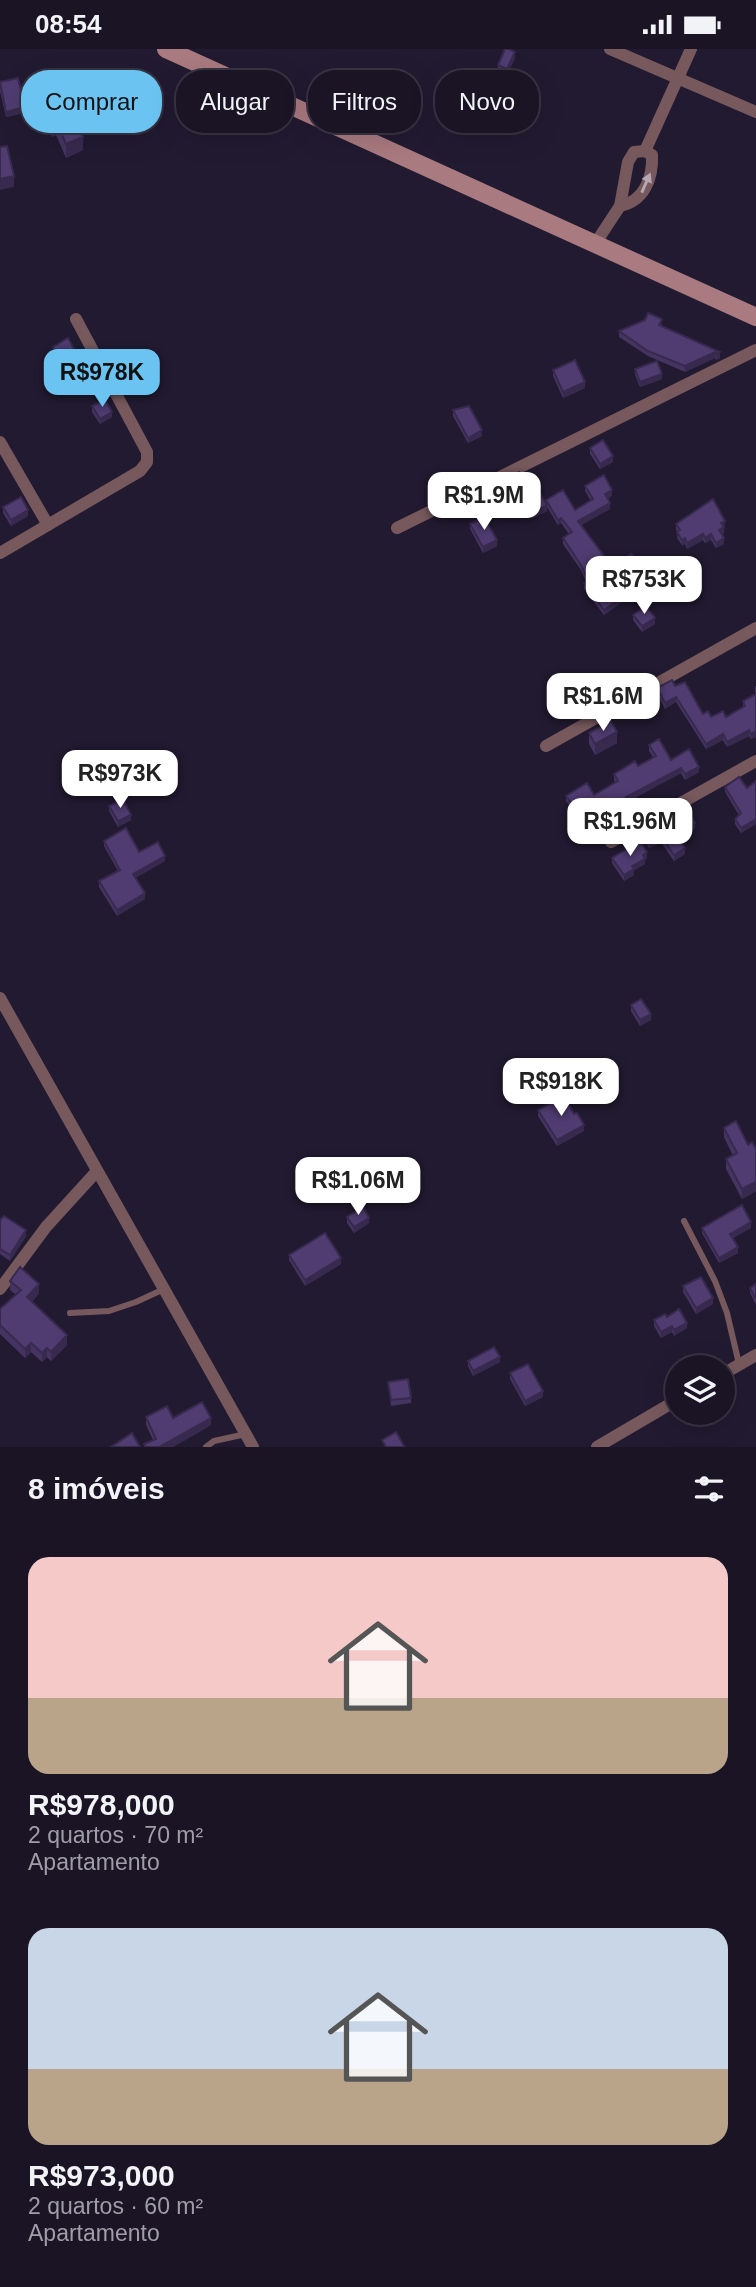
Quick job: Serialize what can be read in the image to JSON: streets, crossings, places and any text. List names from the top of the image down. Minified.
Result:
{"page":{"status":"08:54","chip":["Comprar","Alugar","Filtros","Novo"],"price":["R$978K","R$1.9M","R$753K","R$1.6M","R$973K","R$1.96M","R$918K","R$1.06M"],"heading":"8 imóveis","list":[{"name":"R$978,000","note":"2 quartos · 70 m² · Apartamento"},{"name":"R$973,000","note":"2 quartos · 60 m² · Apartamento"}]}}
